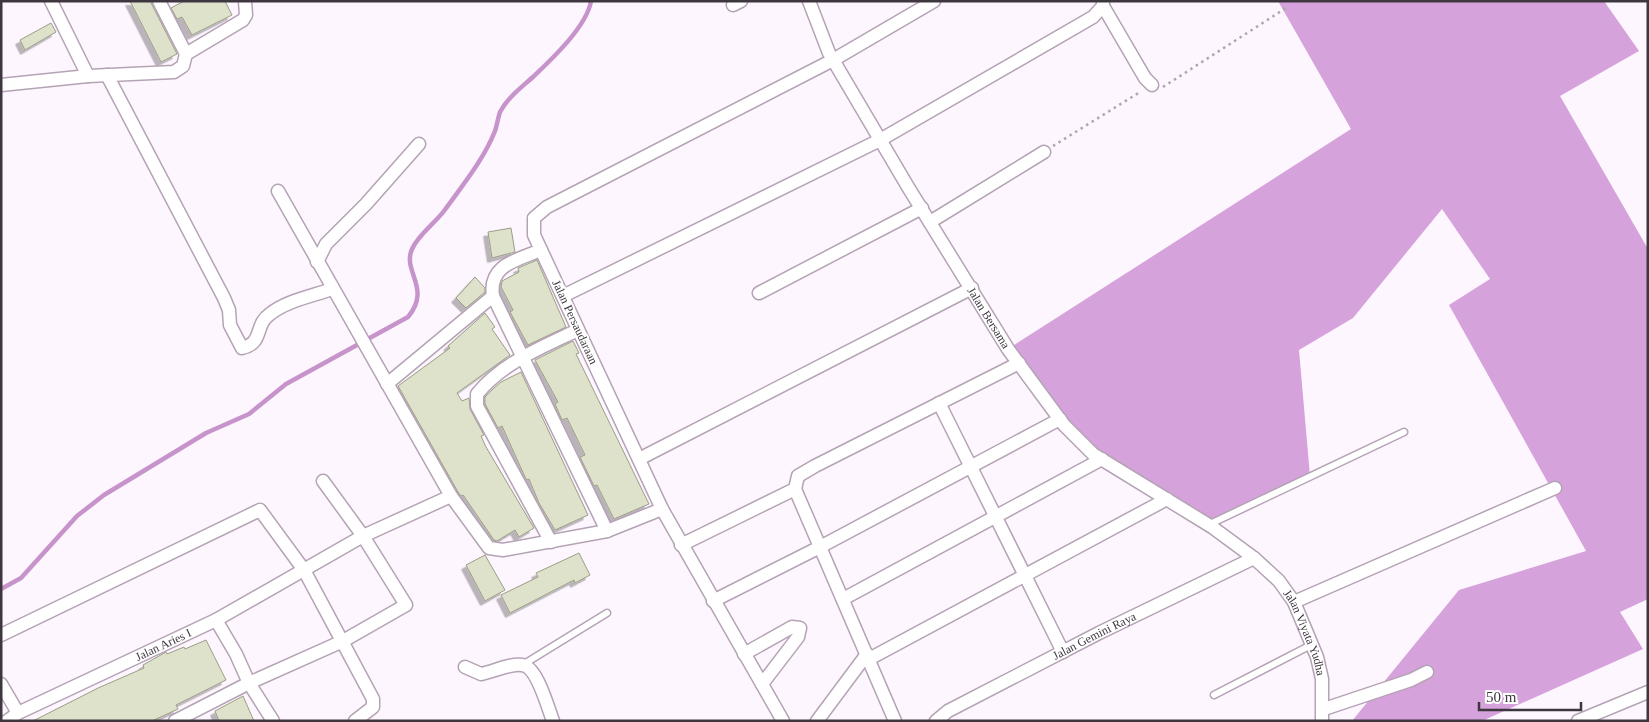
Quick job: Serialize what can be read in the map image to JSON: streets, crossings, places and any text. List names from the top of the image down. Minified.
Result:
{"streets":{"street":["Jalan Bersama","Jalan Persaudaraan","Jalan Viyata Yudha","Jalan Gemini Raya","Jalan Aries I"]},"crossings":[["Jalan Bersama","Jalan Persaudaraan"],["Jalan Bersama","Jalan Viyata Yudha"],["Jalan Bersama","Jalan Gemini Raya"],["Jalan Viyata Yudha","Jalan Gemini Raya"]],"scale_bar":"50 m"}
